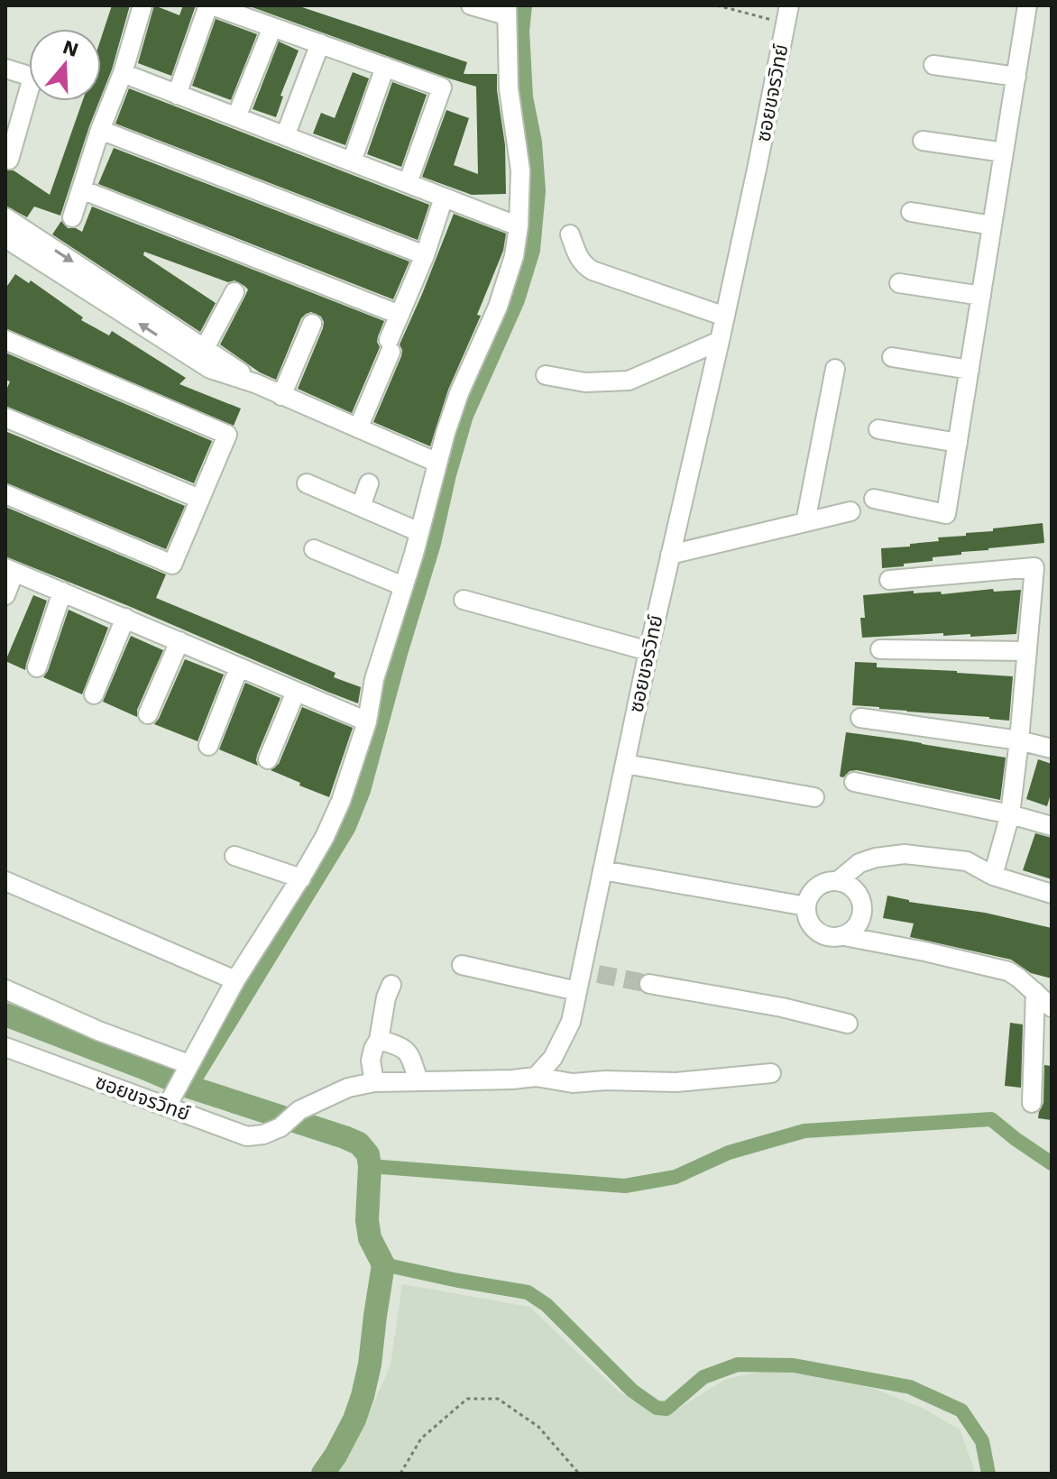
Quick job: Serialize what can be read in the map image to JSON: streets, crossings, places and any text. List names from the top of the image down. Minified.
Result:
{"streets":{"street":["ซอยขจรวิทย์"]},"north":"top"}
